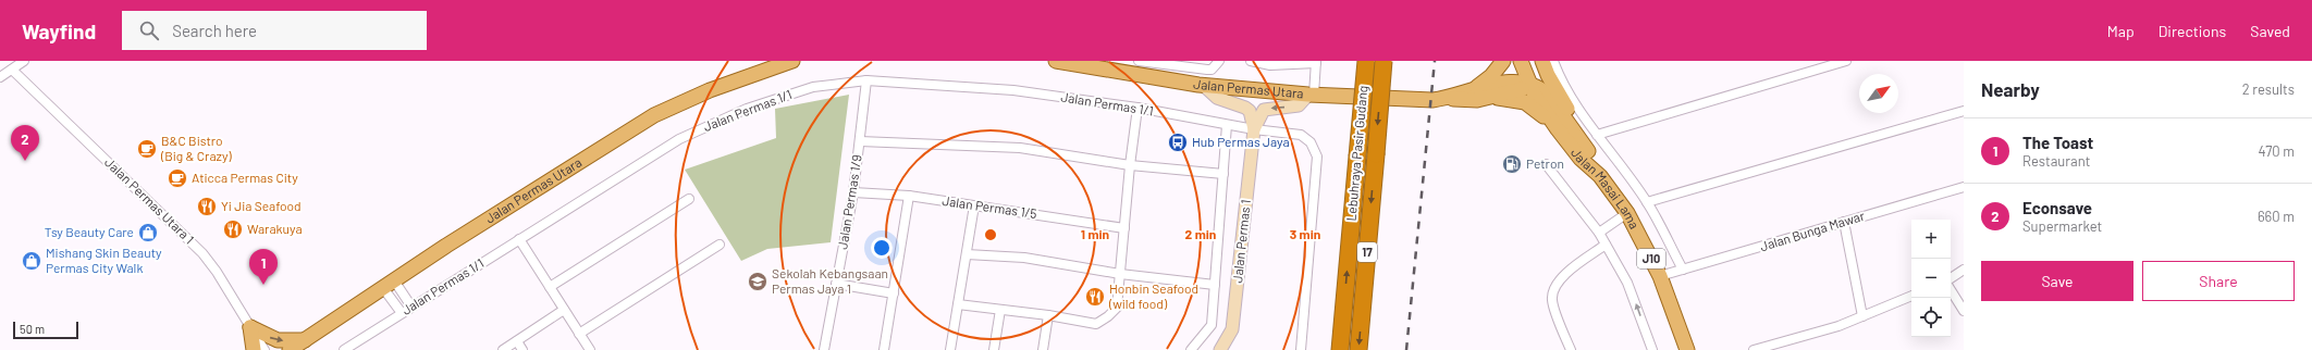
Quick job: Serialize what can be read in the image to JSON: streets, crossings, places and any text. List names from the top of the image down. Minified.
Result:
{"streets":{"highway":["Lebuhraya Pasir Gudang","17"],"main road":["Jalan Permas Utara","Jalan Masai Lama","J10"],"street":["Jalan Permas 1/1","Jalan Permas Utara 1","Jalan Permas 1/9","Jalan Permas 1/5","Jalan Bunga Mawar","Jalan Permas 1"]},"crossings":[["Jalan Permas Utara","Jalan Masai Lama"],["Jalan Permas Utara","Jalan Permas 1"],["Jalan Permas 1/1","Jalan Permas 1/9"],["Jalan Permas 1/1","Jalan Permas 1"],["Jalan Masai Lama","Jalan Bunga Mawar"],["Jalan Permas 1/9","Jalan Permas 1/5"]],"places":{"bus stop":["Hub Permas Jaya"],"cafe":["B&C Bistro (Big & Crazy)","Aticca Permas City"],"fuel station":["Petron"],"restaurant":["Yi Jia Seafood","Warakuya","Honbin Seafood (wild food)"],"shop":["Tsy Beauty Care","Mishang Skin Beauty Permas City Walk"],"school or university":["Sekolah Kebangsaan Permas Jaya 1"]},"scale_bar":"50 m","north":"top right","page":{"header":"Wayfind","search":"Search here","nav":["Map","Directions","Saved"],"heading":["Nearby","2 results"],"list":[{"mark":"1","name":"The Toast","note":"Restaurant","value":"470 m"},{"mark":"2","name":"Econsave","note":"Supermarket","value":"660 m"}],"pins":["2","1"],"map_buttons":["+","−"],"buttons":["Save","Share"],"scale":"50 m"},"rings":["1 min","2 min","3 min"]}
